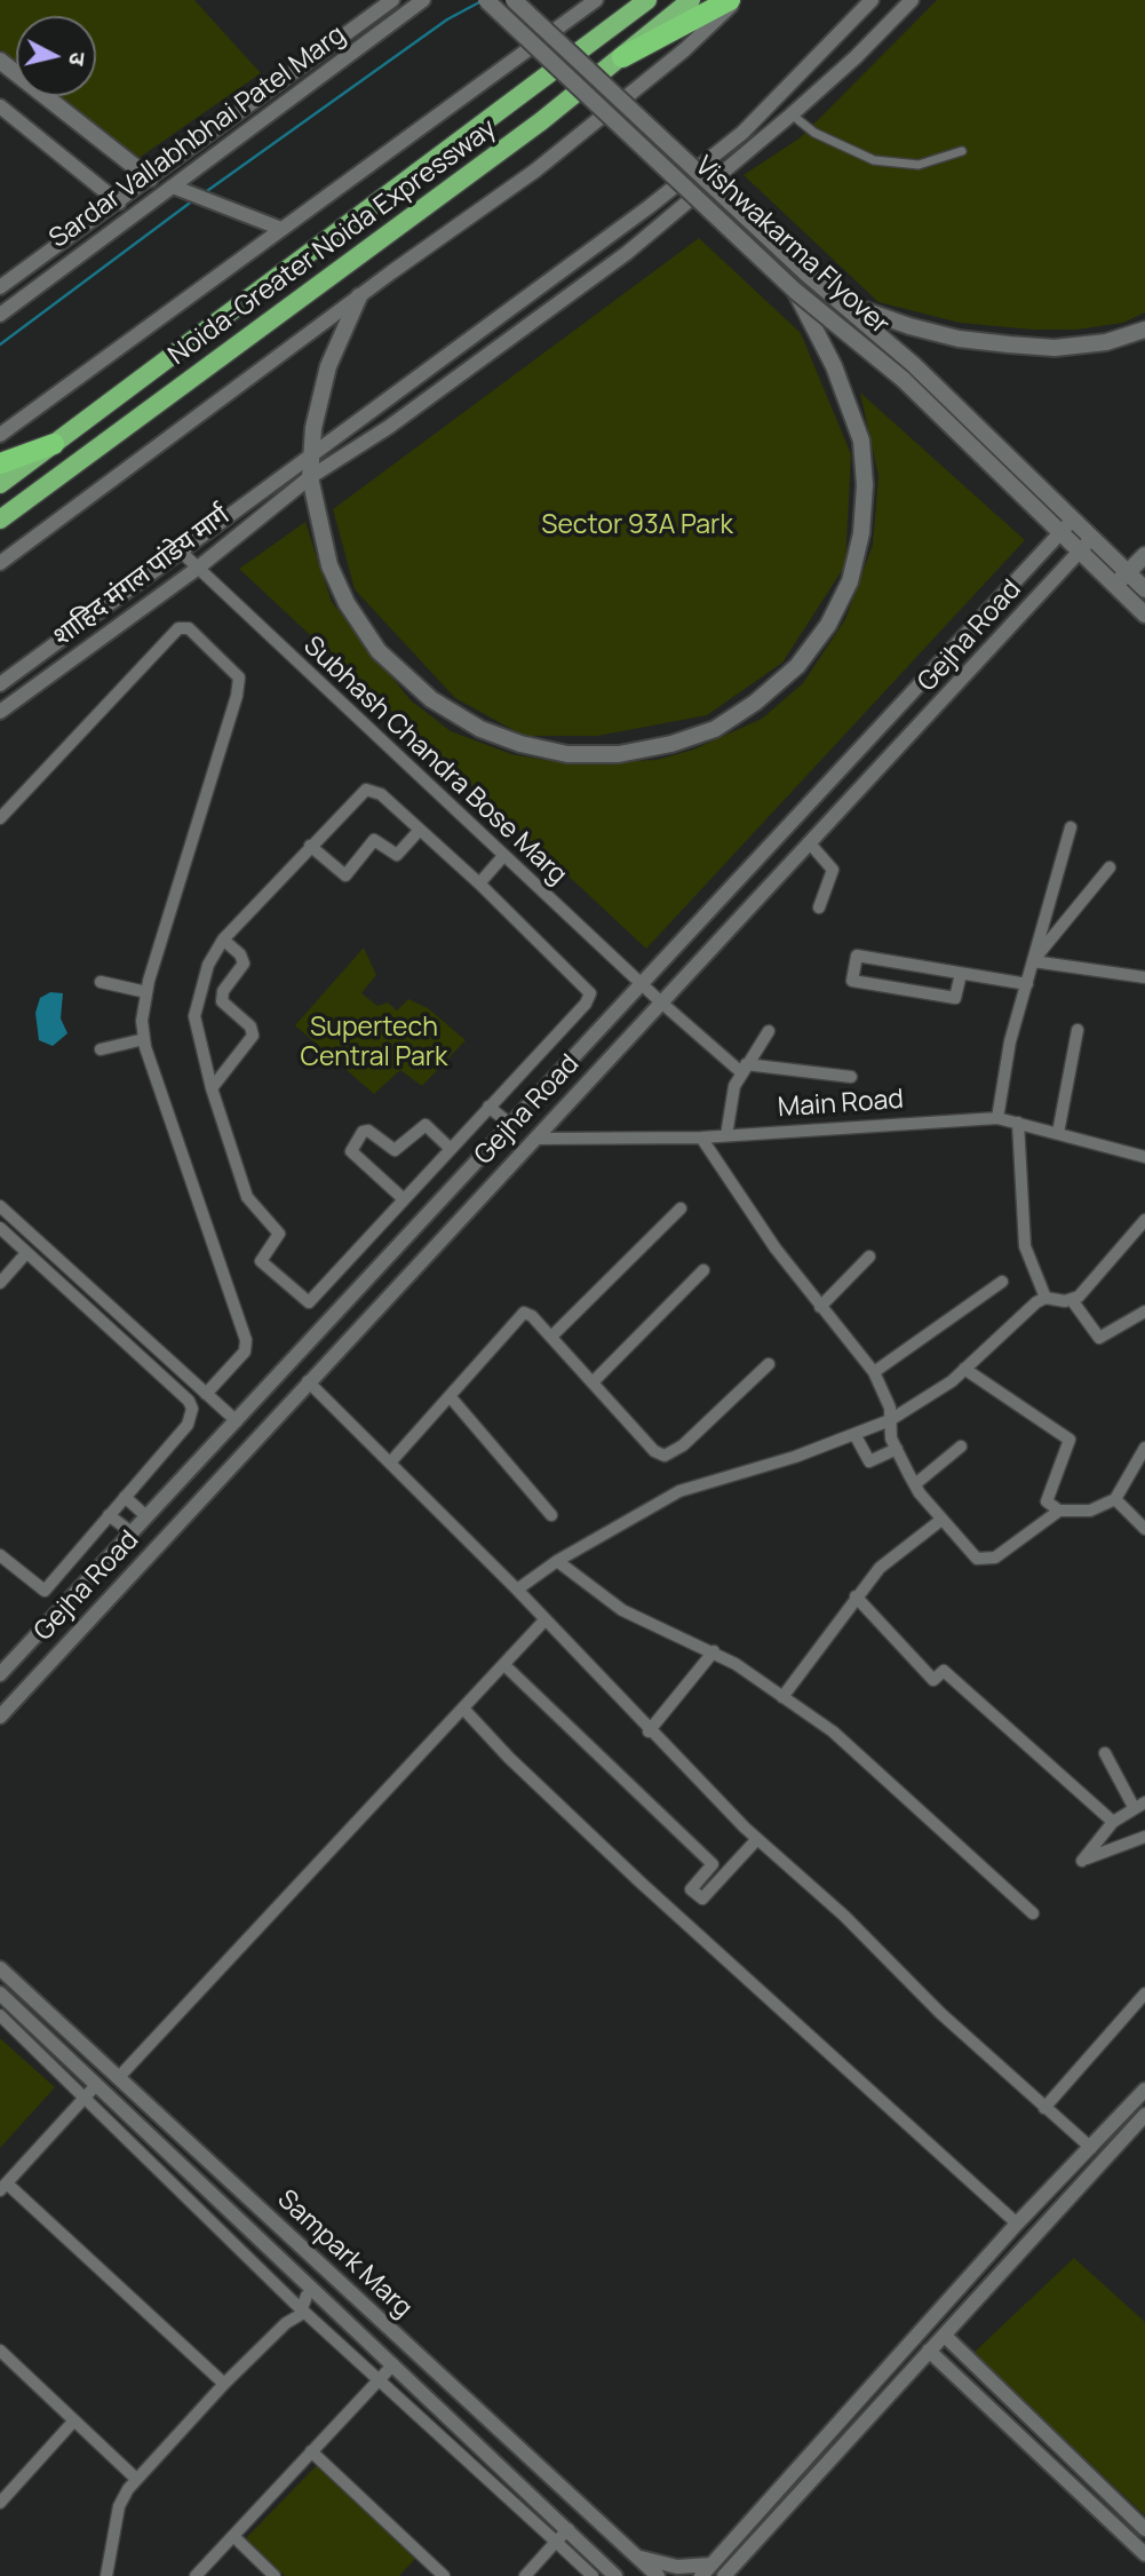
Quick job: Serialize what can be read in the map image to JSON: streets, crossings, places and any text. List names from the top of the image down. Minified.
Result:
{"streets":{"highway":["Noida-Greater Noida Expressway"],"main road":["Vishwakarma Flyover"],"street":["Sardar Vallabhbhai Patel Marg","शाहिद मंगल पांडेय मार्ग","Gejha Road","Subhash Chandra Bose Marg","Main Road","Sampark Marg"]},"crossings":[["Vishwakarma Flyover","Gejha Road"],["शाहिद मंगल पांडेय मार्ग","Subhash Chandra Bose Marg"],["Gejha Road","Subhash Chandra Bose Marg"],["Gejha Road","Main Road"]],"parks":["Sector 93A Park","Supertech Central Park"],"north":"right"}
